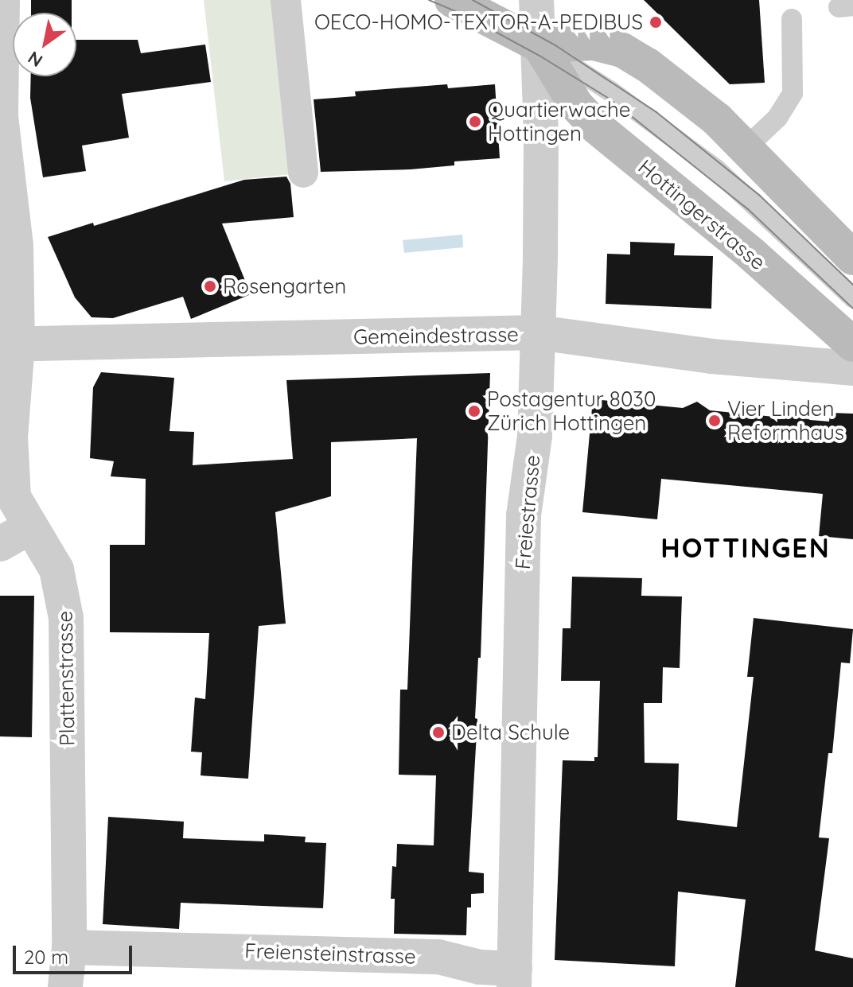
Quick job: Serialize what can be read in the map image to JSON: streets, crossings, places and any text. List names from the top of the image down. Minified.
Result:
{"streets":{"main road":["Hottingerstrasse"],"street":["Gemeindestrasse","Freiestrasse","Plattenstrasse","Freiensteinstrasse"]},"crossings":[["Hottingerstrasse","Freiestrasse"],["Gemeindestrasse","Freiestrasse"],["Gemeindestrasse","Plattenstrasse"],["Freiestrasse","Freiensteinstrasse"],["Plattenstrasse","Freiensteinstrasse"]],"districts":["HOTTINGEN"],"places":["OECO-HOMO-TEXTOR-A-PEDIBUS","Quartierwache Hottingen","Rosengarten","Postagentur 8030 Zürich Hottingen","Vier Linden Reformhaus","Delta Schule"],"scale_bar":"20 m","north":"bottom left"}
